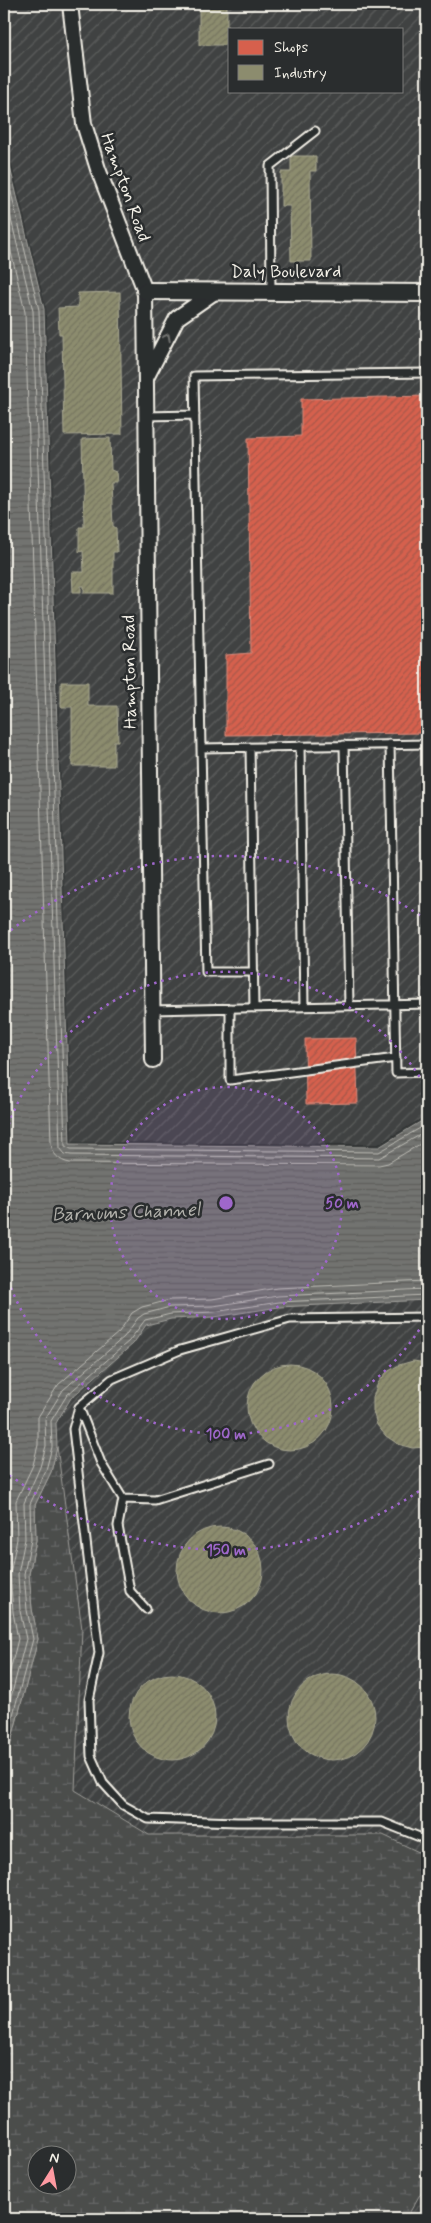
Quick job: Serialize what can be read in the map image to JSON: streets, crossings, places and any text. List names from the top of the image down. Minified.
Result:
{"streets":{"street":["Hampton Road","Daly Boulevard"]},"crossings":[["Hampton Road","Daly Boulevard"]],"water":["Barnums Channel"],"legend":["Shops","Industry"],"north":"top","rings":["50 m","100 m","150 m"]}
